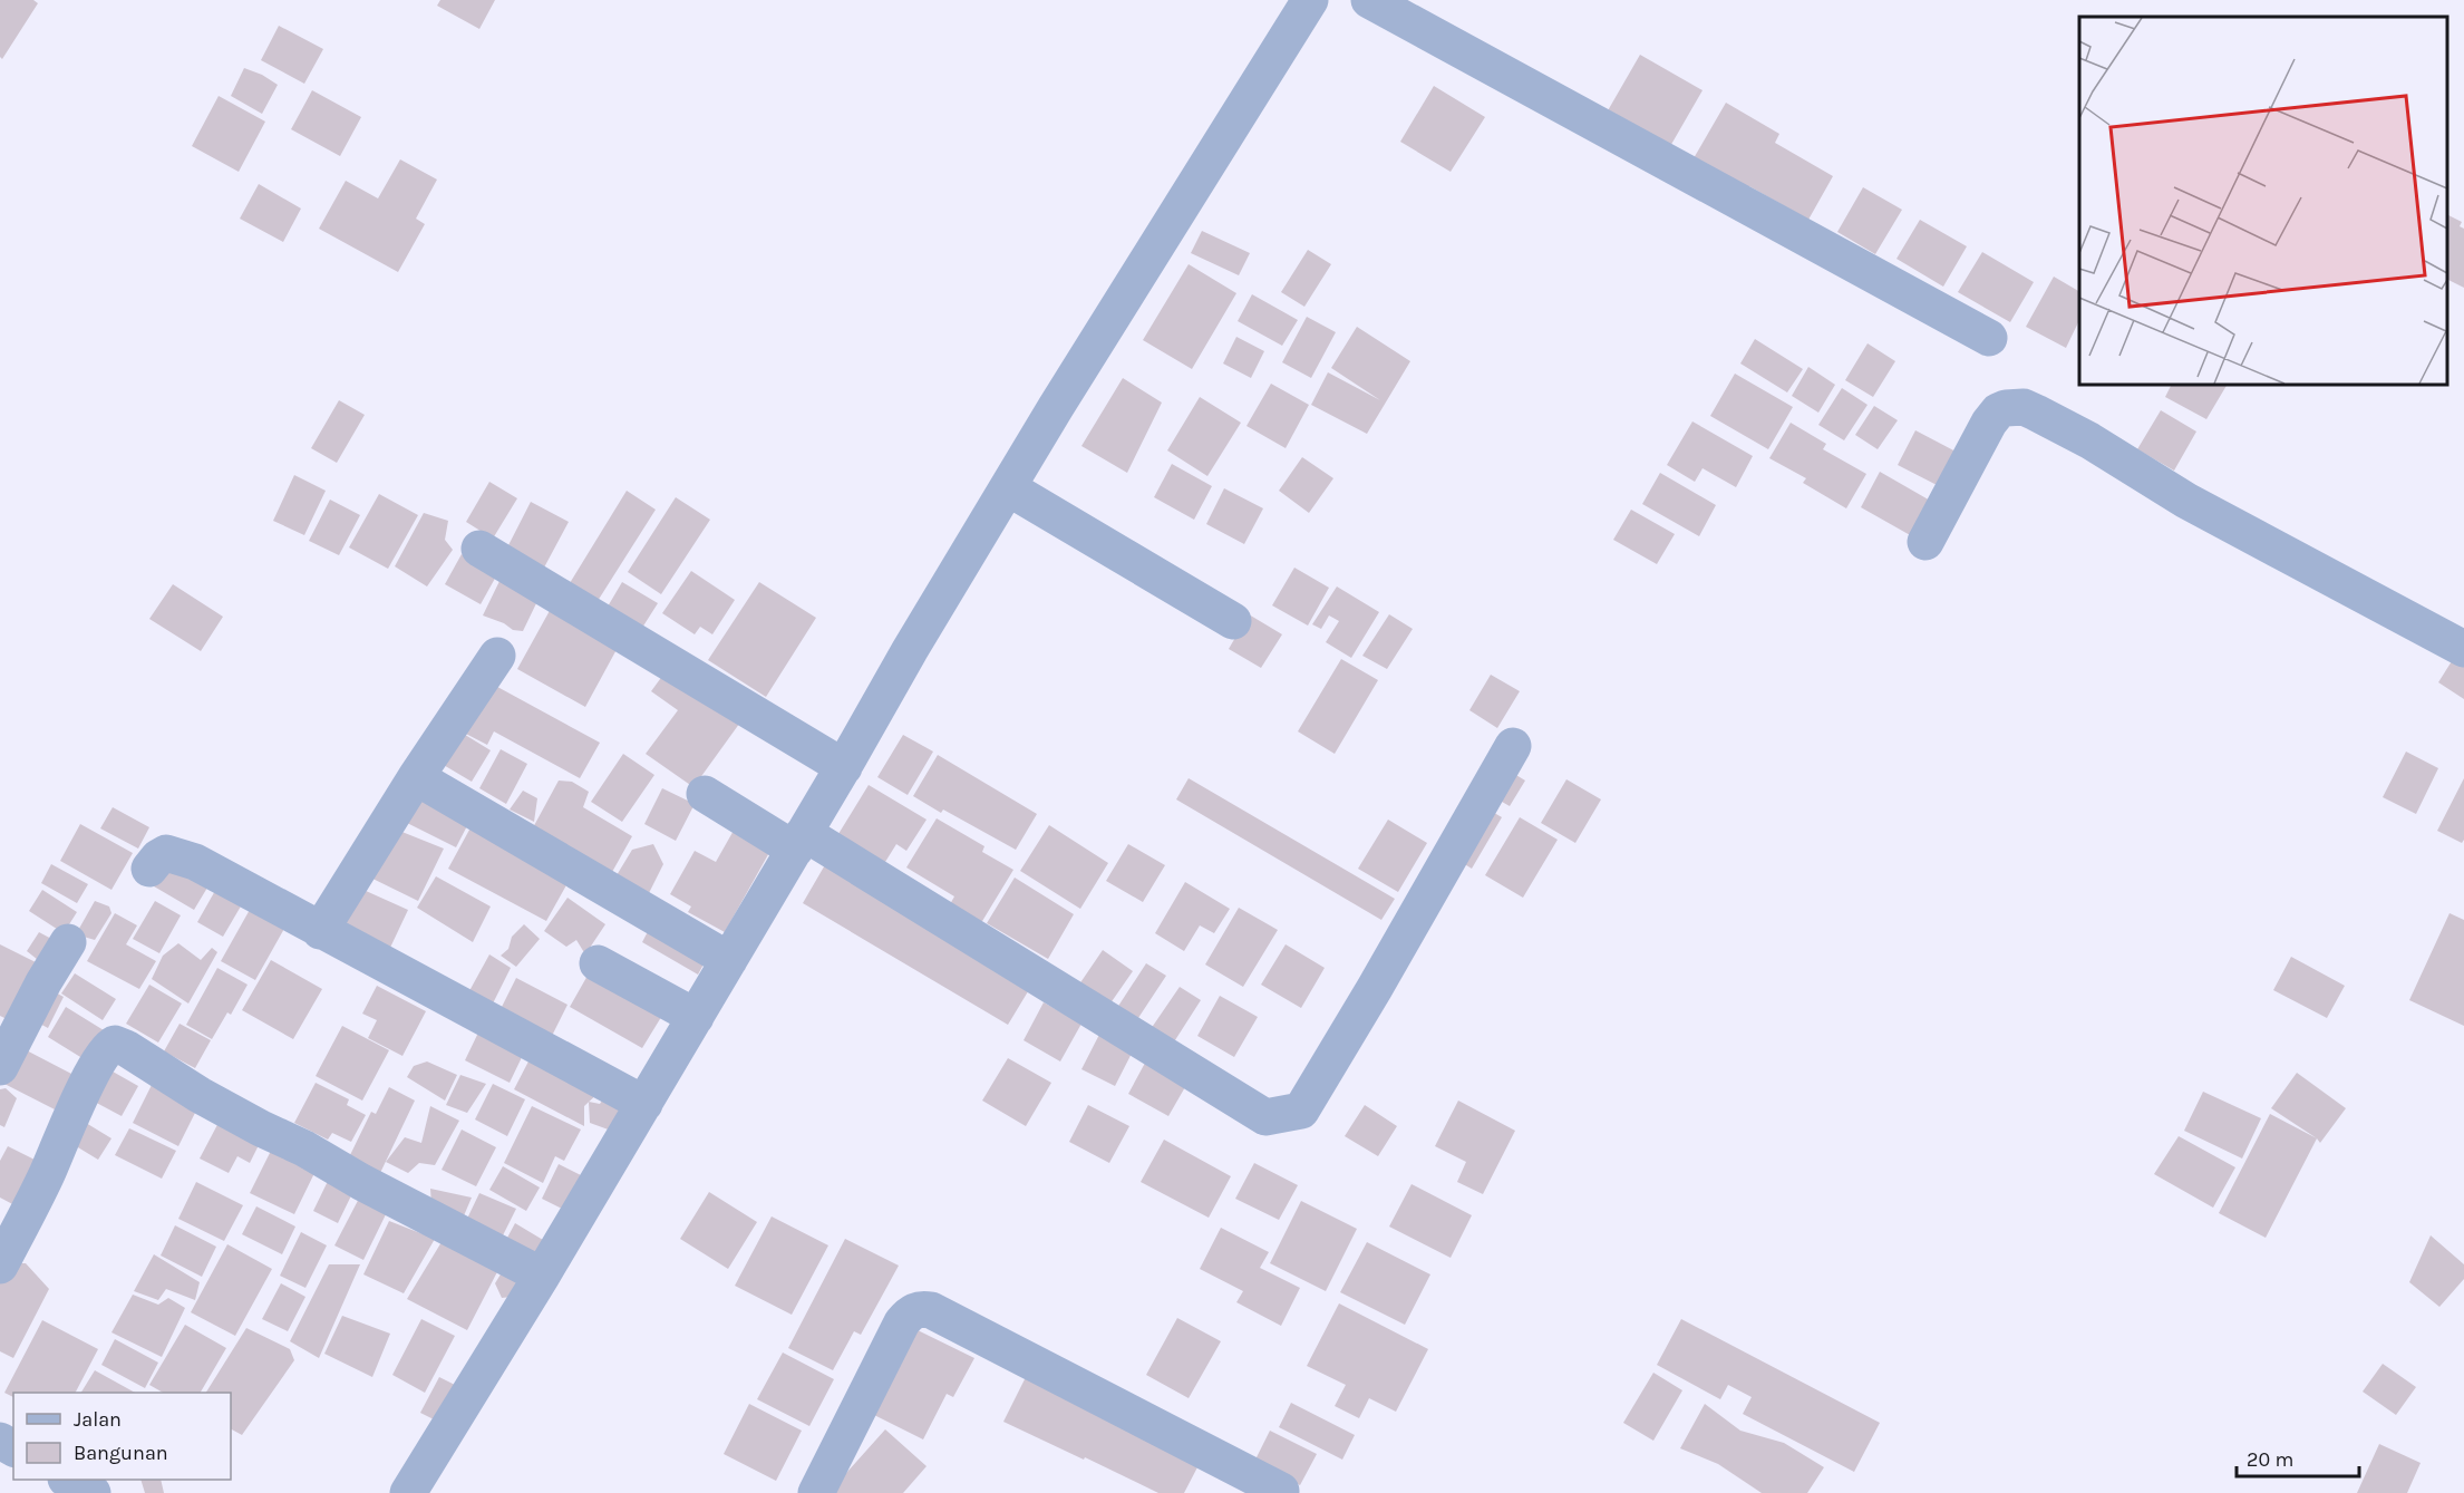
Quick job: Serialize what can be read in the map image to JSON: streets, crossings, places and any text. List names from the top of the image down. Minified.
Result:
{"legend":["Jalan","Bangunan"],"scale_bar":"20 m"}
